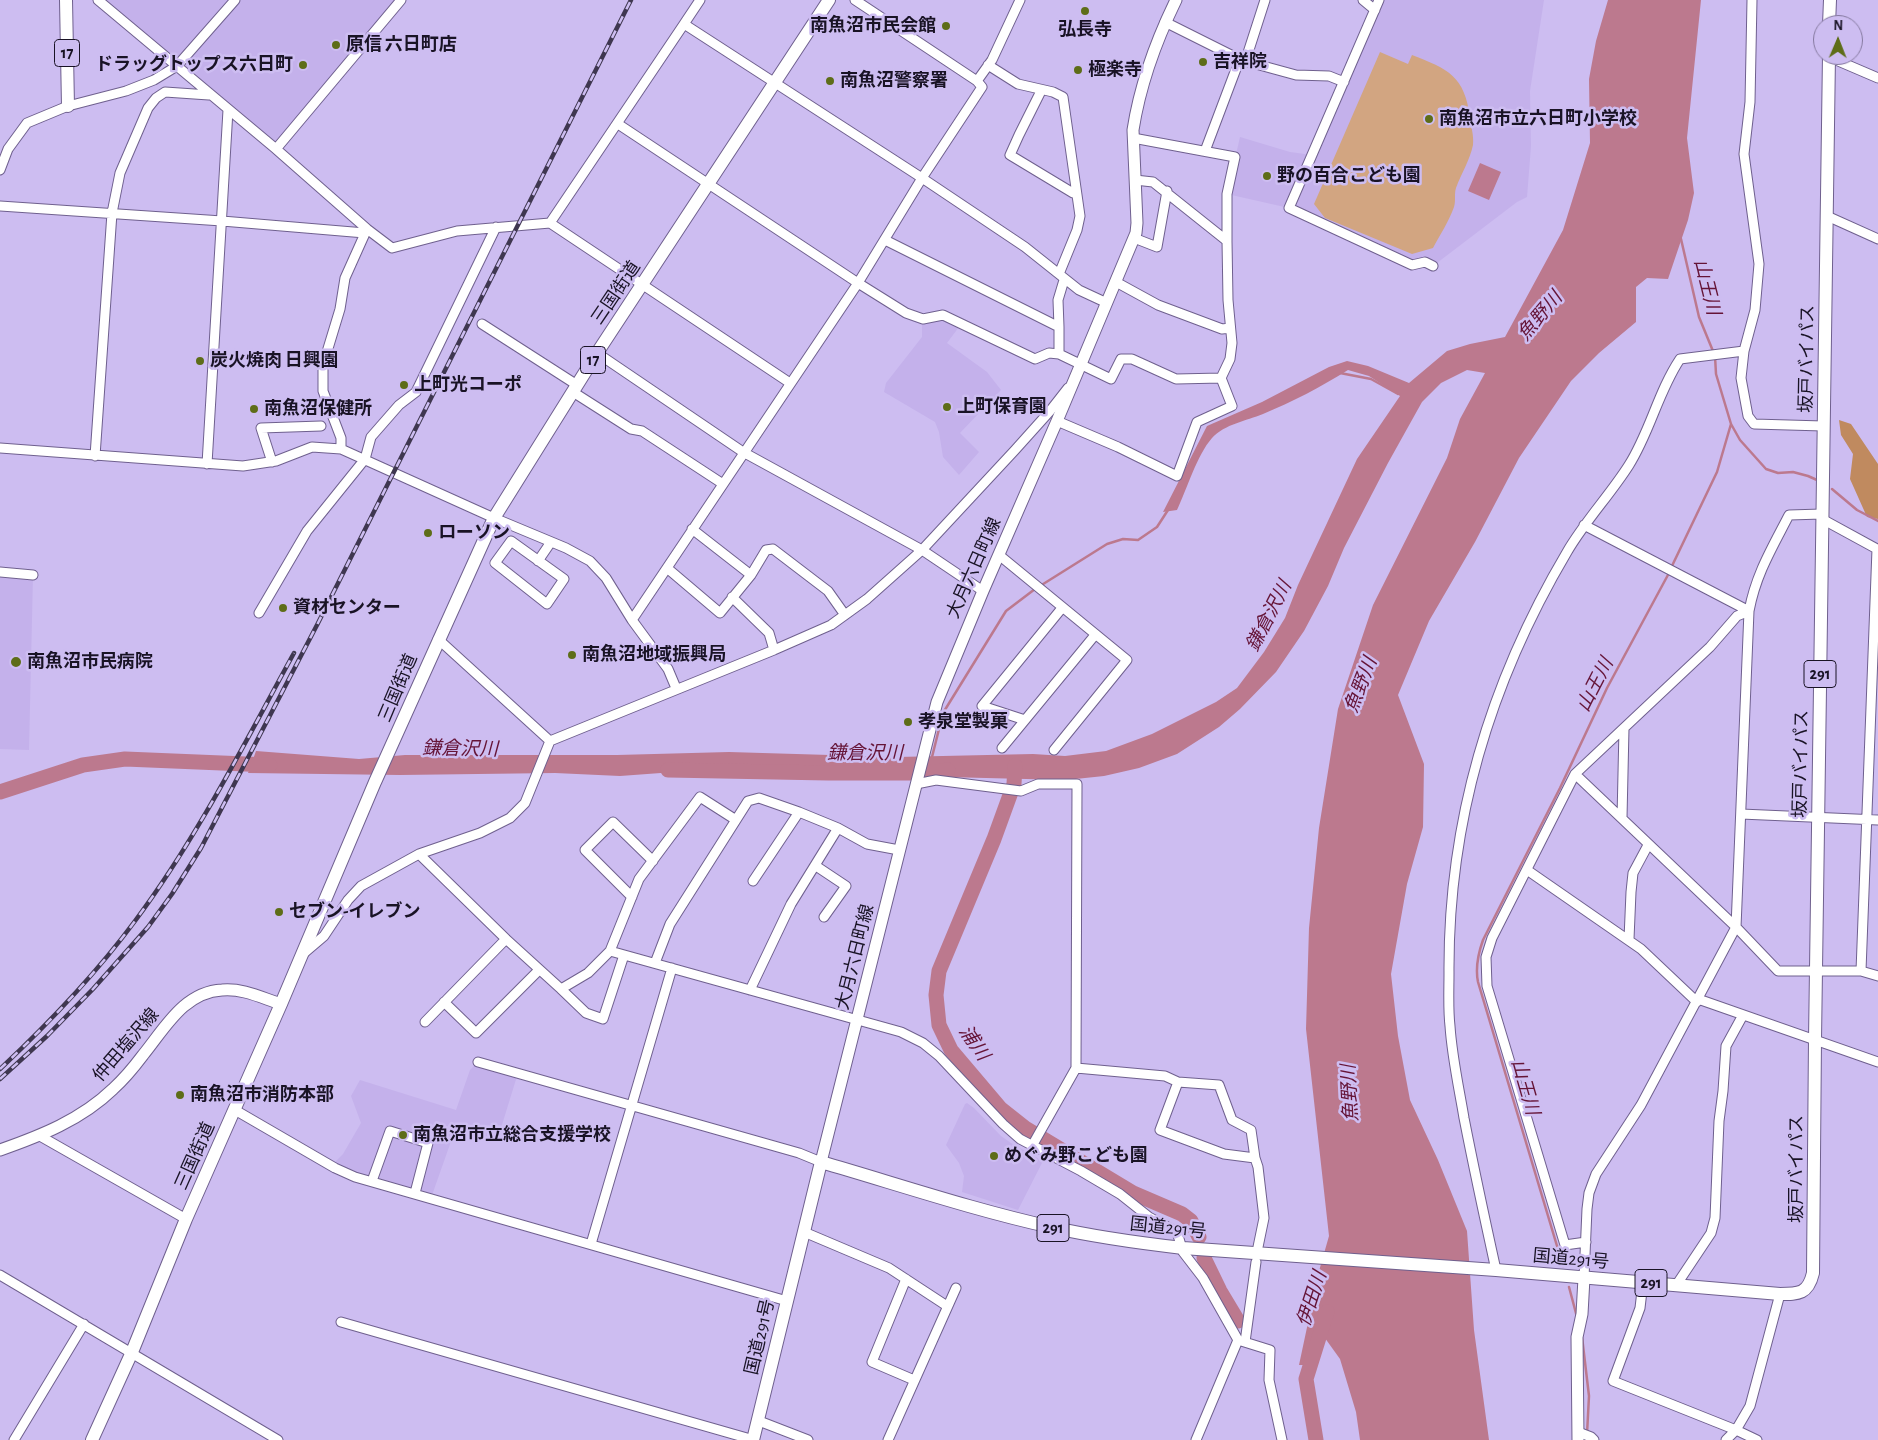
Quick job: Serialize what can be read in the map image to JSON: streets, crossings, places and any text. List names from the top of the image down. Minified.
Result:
{"streets":{"highway":["17","三国街道","坂戸バイパス","291","国道291号"],"main road":["大月六日町線","仲田塩沢線"]},"crossings":[["三国街道","仲田塩沢線"],["坂戸バイパス","国道291号"],["大月六日町線","国道291号"]],"water":["山王川","魚野川","鎌倉沢川","浦川","伊田川"],"places":["弘長寺","南魚沼市民会館","原信 六日町店","吉祥院","ドラッグトップス六日町","極楽寺","南魚沼警察署","南魚沼市立六日町小学校","野の百合こども園","炭火焼肉 日興園","上町光コーポ","上町保育園","南魚沼保健所","ローソン","資材センター","南魚沼地域振興局","南魚沼市民病院","孝泉堂製菓","セブン-イレブン","南魚沼市消防本部","南魚沼市立総合支援学校","めぐみ野こども園"],"north":"top"}
